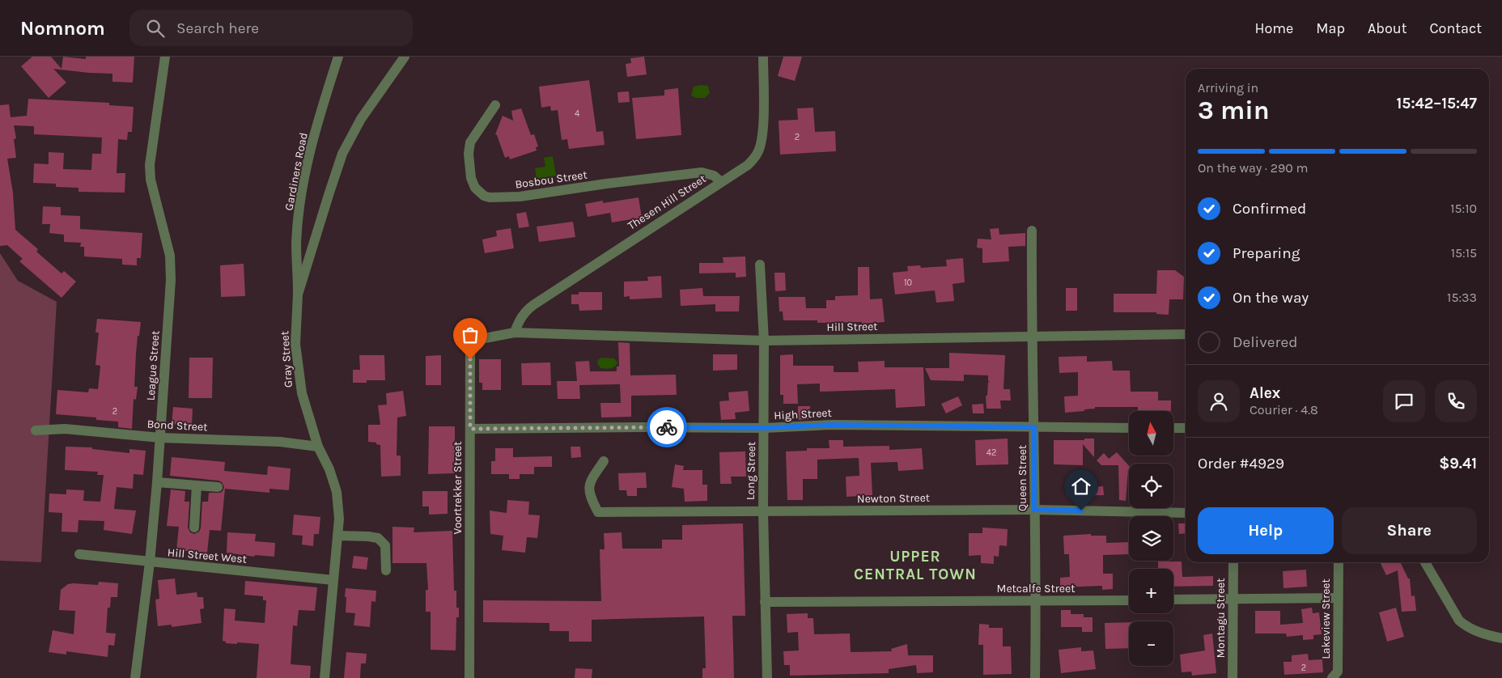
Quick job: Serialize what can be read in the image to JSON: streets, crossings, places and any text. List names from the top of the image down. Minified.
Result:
{"streets":{"street":["Gardiners Road","Bosbou Street","Thesen Hill Street","Hill Street","Gray Street","League Street","High Street","Bond Street","Long Street","Queen Street","Voortrekker Street","Newton Street","Hill Street West","Metcalfe Street","Montagu Street","Lakeview Street"]},"crossings":[["Gardiners Road","Gray Street"],["Bosbou Street","Thesen Hill Street"],["Thesen Hill Street","Hill Street"],["Thesen Hill Street","Voortrekker Street"],["Hill Street","Long Street"],["Hill Street","Queen Street"],["Hill Street","Voortrekker Street"],["Gray Street","Bond Street"],["Gray Street","Hill Street West"],["League Street","Bond Street"],["League Street","Hill Street West"],["High Street","Long Street"],["High Street","Queen Street"],["High Street","Voortrekker Street"],["Long Street","Newton Street"],["Long Street","Metcalfe Street"],["Queen Street","Newton Street"],["Queen Street","Metcalfe Street"]],"districts":["UPPER CENTRAL TOWN"],"house_numbers":["4","2","10","2","42","2"],"north":"top","page":{"header":"Nomnom","search":"Search here","nav":["Home","Map","About","Contact"],"heading":["3 min","Arriving in","15:42–15:47"],"panel":["Alex","Courier · 4.8","Order #4929","$9.41"],"bar":"On the way · 290 m","list":[["Confirmed","15:10"],["Preparing","15:15"],["On the way","15:33"],"Delivered"],"map_buttons":["+","−"],"buttons":["Help","Share"]}}
